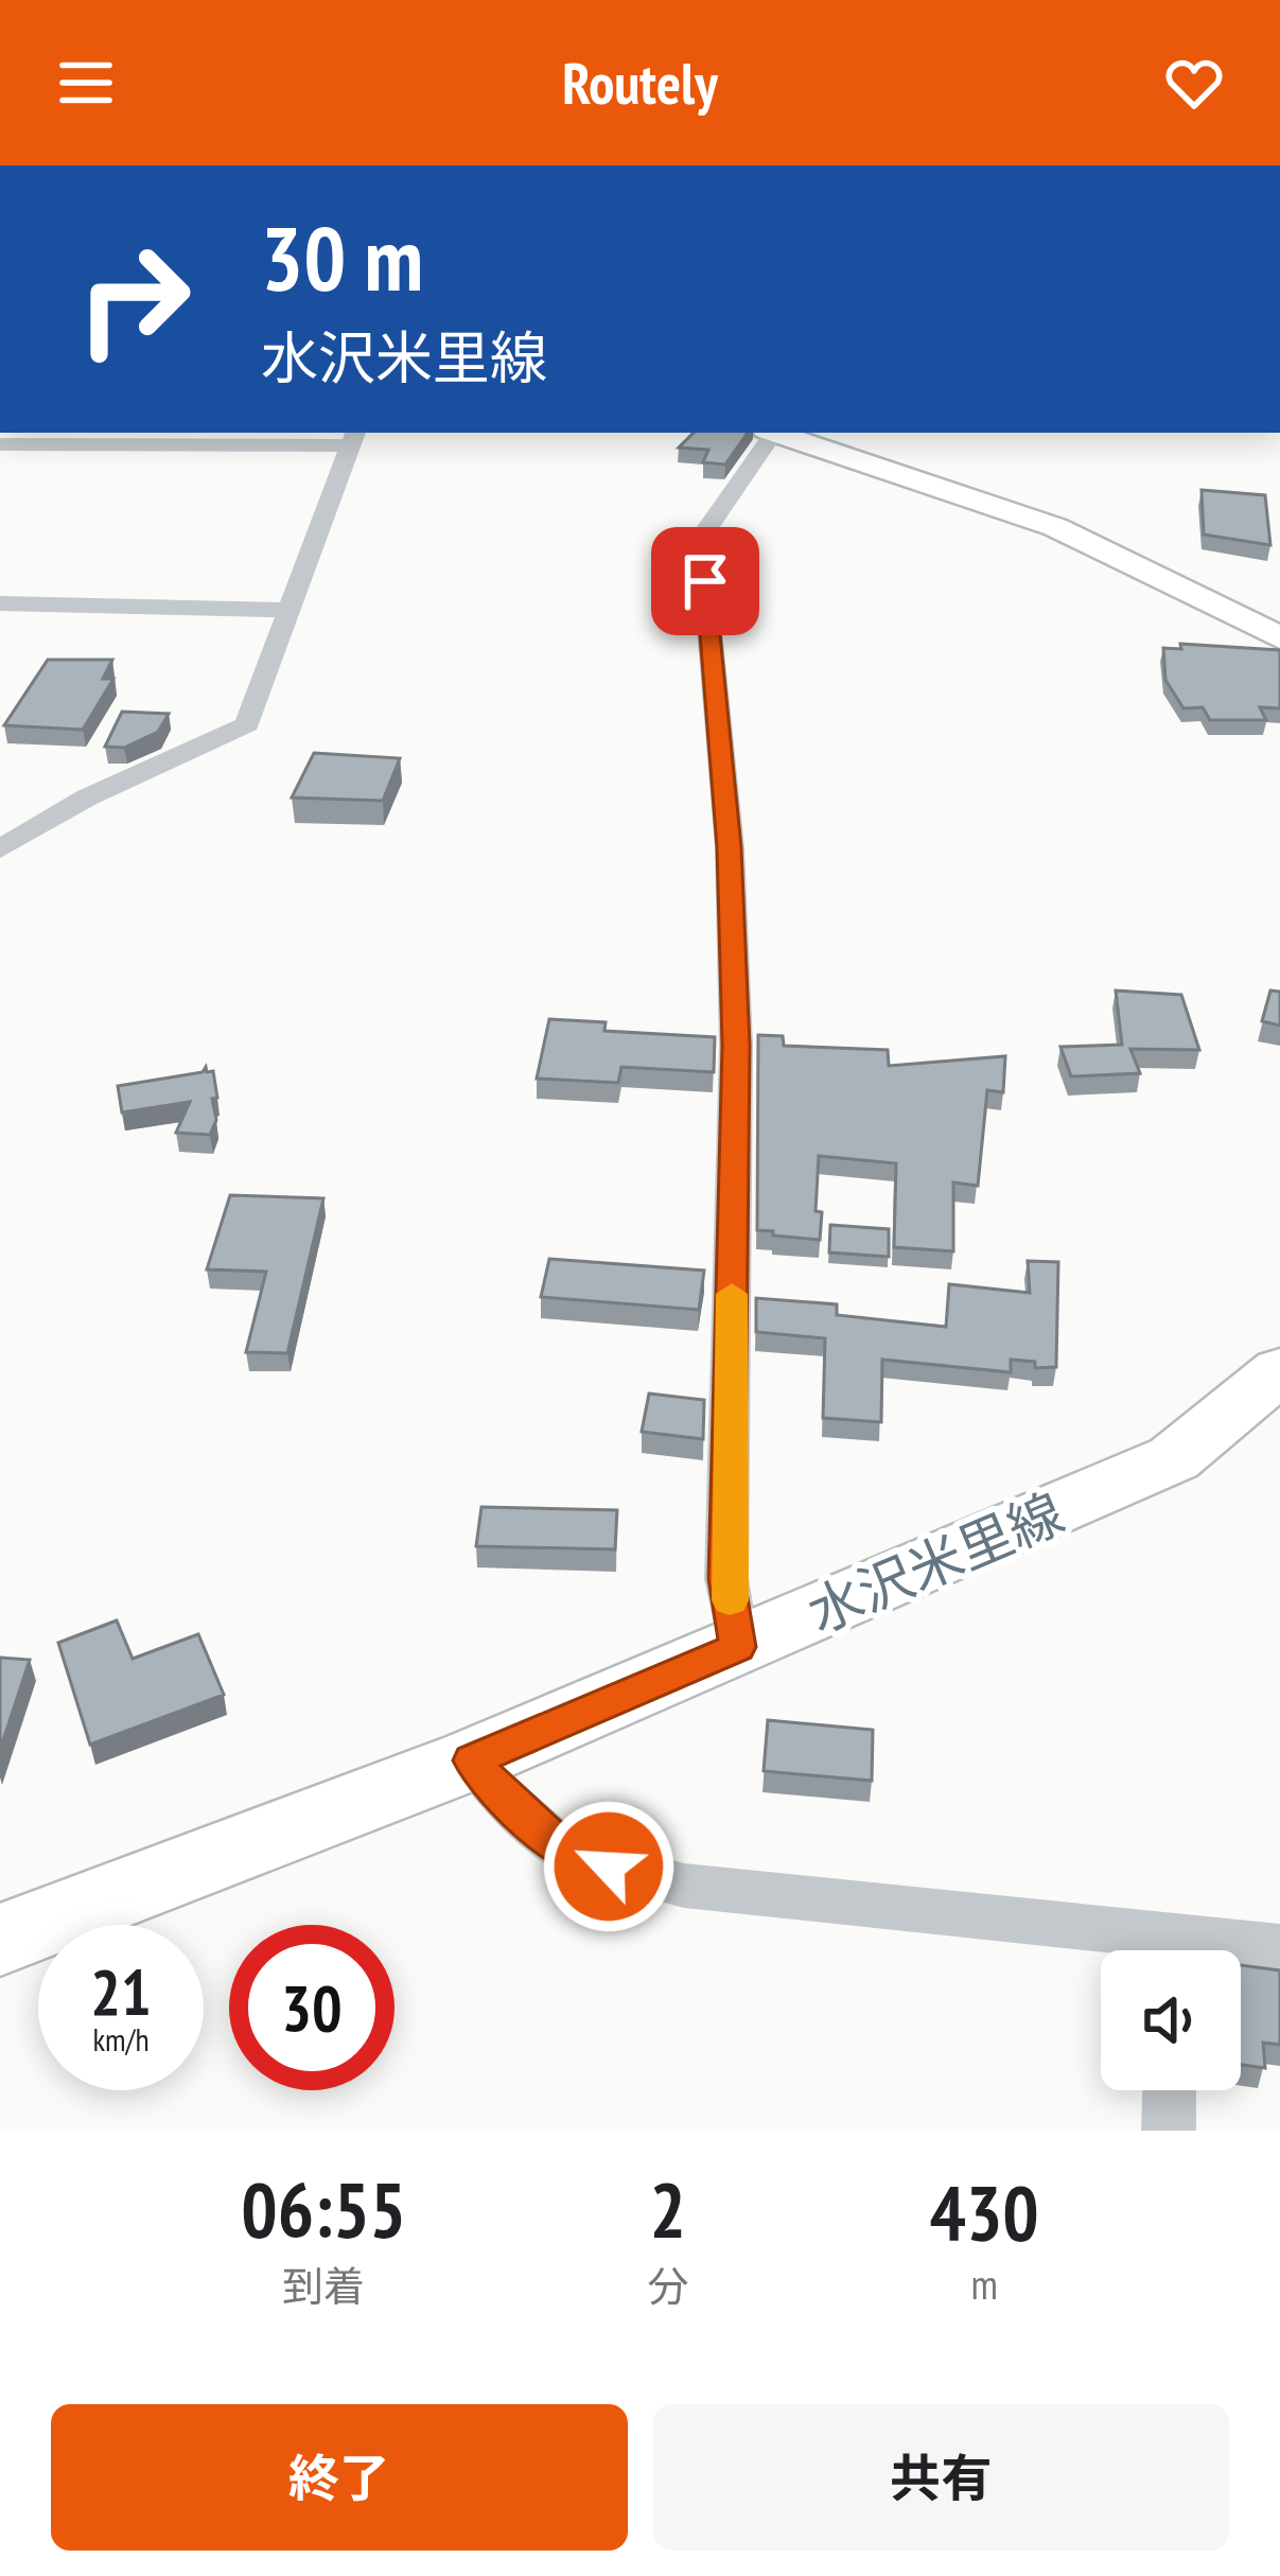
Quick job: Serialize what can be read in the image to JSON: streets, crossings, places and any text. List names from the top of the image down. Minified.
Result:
{"streets":{"main road":["水沢米里線"]},"page":{"header":"Routely","turn":["30 m","水沢米里線"],"speed":"21 km/h","limit":"30","eta":["06:55","到着","2","分","430","m"],"buttons":["終了","共有"]}}
